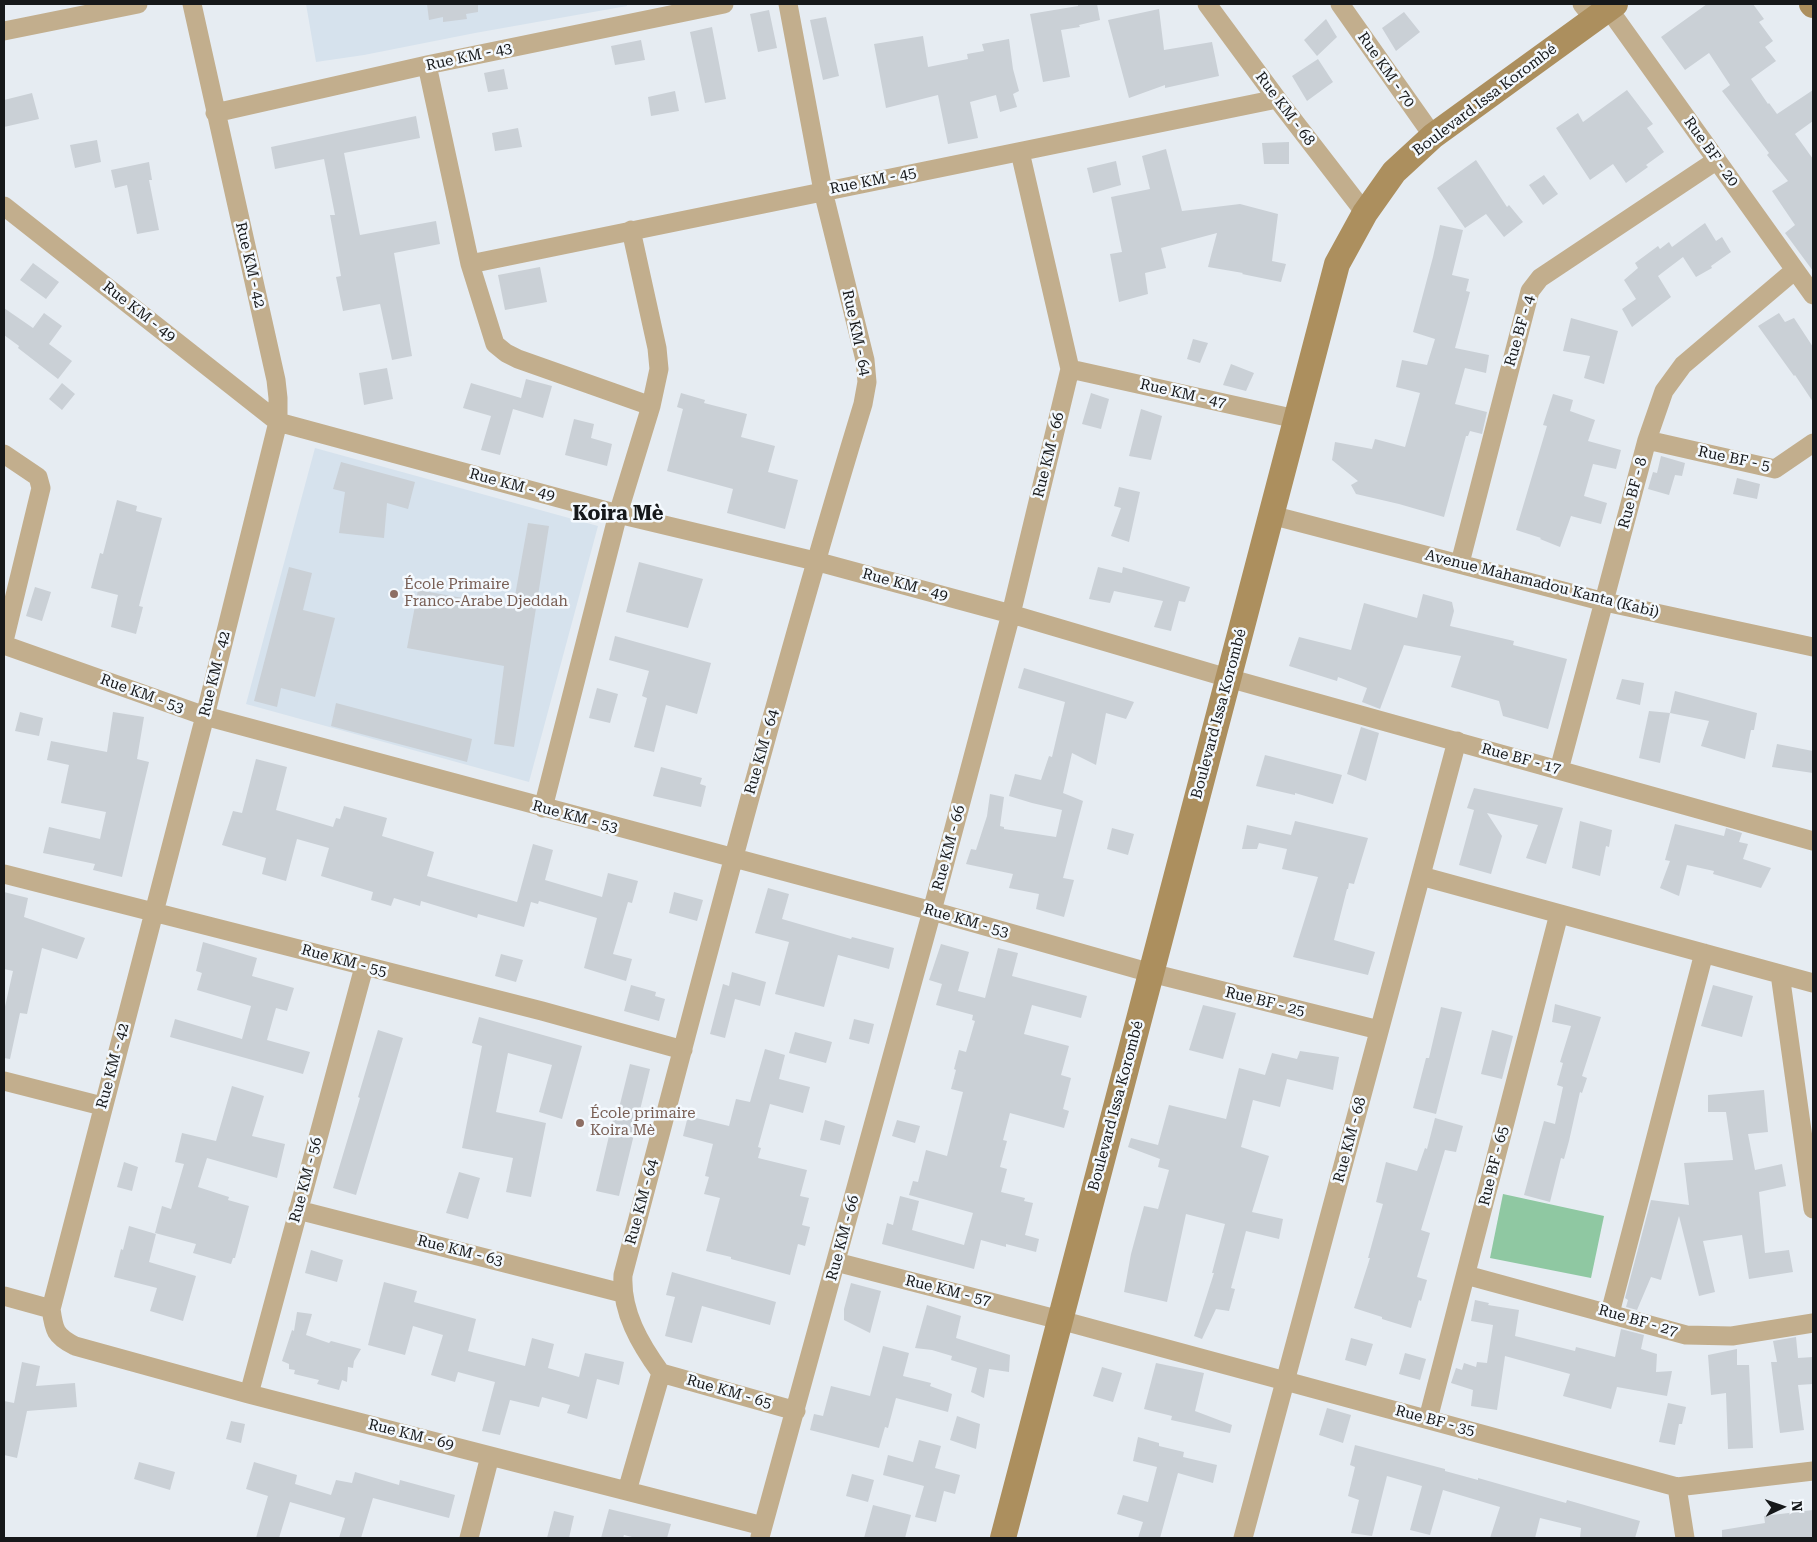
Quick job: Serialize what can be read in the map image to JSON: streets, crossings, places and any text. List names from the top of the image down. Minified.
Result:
{"streets":{"street":["Rue KM - 43","Rue KM - 70","Boulevard Issa Korombé","Rue KM - 68","Rue BF - 20","Rue KM - 45","Rue KM - 42","Rue KM - 49","Rue BF - 4","Rue KM - 64","Rue KM - 47","Rue KM - 66","Rue BF - 5","Rue BF - 8","Avenue Mahamadou Kanta (Kabi)","Rue KM - 53","Rue BF - 17","Rue KM - 55","Rue BF - 25","Rue BF - 65","Rue KM - 56","Rue KM - 63","Rue KM - 57","Rue BF - 27","Rue KM - 65","Rue BF - 35","Rue KM - 69"]},"crossings":[["Rue KM - 43","Rue KM - 42"],["Rue KM - 70","Boulevard Issa Korombé"],["Boulevard Issa Korombé","Rue KM - 68"],["Boulevard Issa Korombé","Rue BF - 20"],["Boulevard Issa Korombé","Rue KM - 49"],["Boulevard Issa Korombé","Rue KM - 47"],["Boulevard Issa Korombé","Avenue Mahamadou Kanta (Kabi)"],["Boulevard Issa Korombé","Rue KM - 53"],["Boulevard Issa Korombé","Rue BF - 17"],["Boulevard Issa Korombé","Rue BF - 25"],["Boulevard Issa Korombé","Rue KM - 57"],["Boulevard Issa Korombé","Rue BF - 35"],["Rue KM - 68","Rue KM - 45"],["Rue KM - 68","Rue BF - 17"],["Rue KM - 68","Rue BF - 25"],["Rue KM - 68","Rue BF - 35"],["Rue BF - 20","Rue BF - 4"],["Rue BF - 20","Rue BF - 8"],["Rue KM - 45","Rue KM - 64"],["Rue KM - 45","Rue KM - 66"],["Rue KM - 42","Rue KM - 49"],["Rue KM - 42","Rue KM - 53"],["Rue KM - 42","Rue KM - 55"],["Rue KM - 42","Rue KM - 69"],["Rue KM - 49","Rue KM - 64"],["Rue KM - 49","Rue KM - 66"],["Rue KM - 49","Rue BF - 17"],["Rue BF - 4","Avenue Mahamadou Kanta (Kabi)"],["Rue KM - 64","Rue KM - 53"],["Rue KM - 64","Rue KM - 55"],["Rue KM - 64","Rue KM - 63"],["Rue KM - 64","Rue KM - 65"],["Rue KM - 47","Rue KM - 66"],["Rue KM - 66","Rue KM - 53"],["Rue KM - 66","Rue KM - 57"],["Rue KM - 66","Rue KM - 65"],["Rue KM - 66","Rue KM - 69"],["Rue BF - 5","Rue BF - 8"],["Rue BF - 8","Avenue Mahamadou Kanta (Kabi)"],["Rue BF - 8","Rue BF - 17"],["Rue KM - 53","Rue BF - 25"],["Rue KM - 55","Rue KM - 56"],["Rue BF - 65","Rue BF - 27"],["Rue BF - 65","Rue BF - 35"],["Rue KM - 56","Rue KM - 63"],["Rue KM - 56","Rue KM - 69"],["Rue KM - 57","Rue BF - 35"]],"districts":["Koira Mè"],"places":["École Primaire Franco-Arabe Djeddah","École primaire Koira Mè"],"north":"right"}
